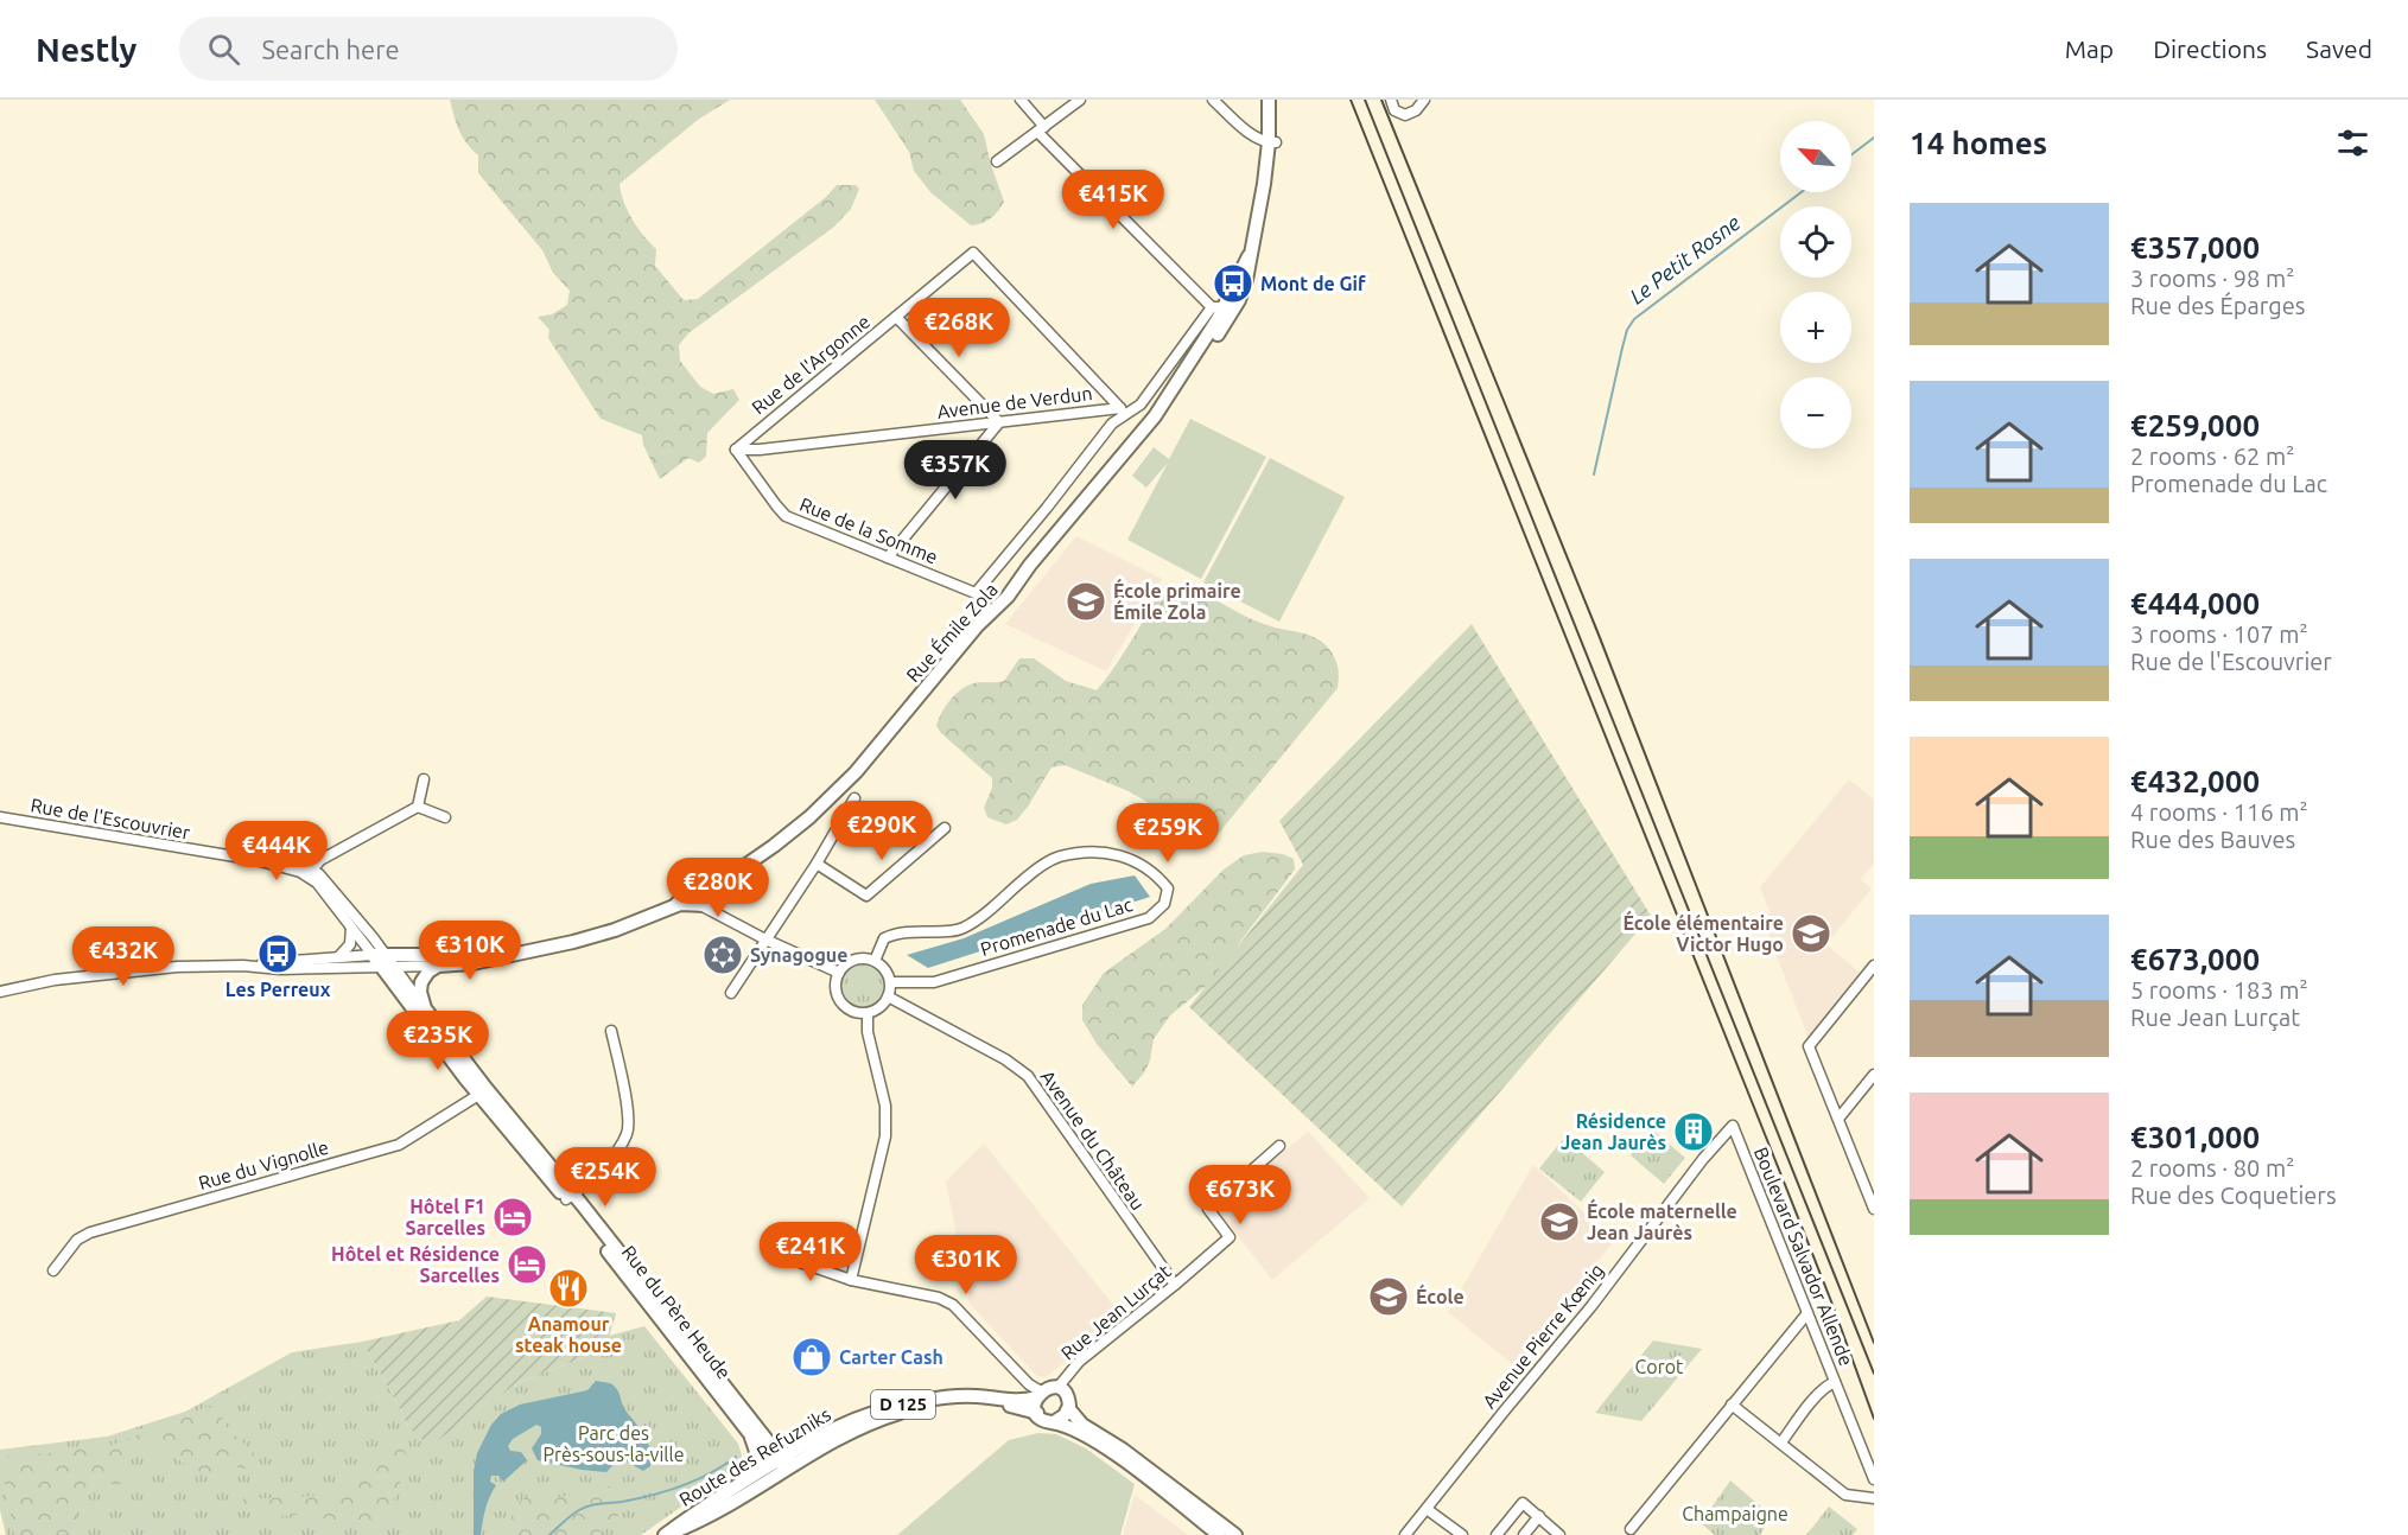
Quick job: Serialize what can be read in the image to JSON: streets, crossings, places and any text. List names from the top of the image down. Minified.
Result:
{"streets":{"main road":["Rue Émile Zola","Rue du Père Heude","D 125","Route des Refuzniks"],"street":["Rue de l'Argonne","Avenue de Verdun","Rue de la Somme","Rue de l'Escouvrier","Promenade du Lac","Avenue du Château","Rue du Vignolle","Boulevard Salvador Allende","Rue Jean Lurçat","Avenue Pierre Kœnig"]},"crossings":[["Rue de l'Argonne","Avenue de Verdun"],["Rue de l'Argonne","Rue de la Somme"],["Avenue de Verdun","Rue de la Somme"],["Promenade du Lac","Avenue du Château"],["Avenue du Château","Rue Jean Lurçat"],["Rue du Vignolle","Rue du Père Heude"],["Boulevard Salvador Allende","Avenue Pierre Kœnig"],["Rue du Père Heude","Route des Refuzniks"],["Rue Jean Lurçat","Route des Refuzniks"]],"water":["Le Petit Rosne"],"parks":["Corot","Parc des Près-sous-la-ville","Champaigne"],"places":{"bus stop":["Mont de Gif","Les Perreux"],"school or university":["École primaire Émile Zola","École élémentaire Victor Hugo","École maternelle Jean Jaurès","École"],"synagogue":["Synagogue"],"building":["Résidence Jean Jaurès"],"hotel":["Hôtel F1 Sarcelles","Hôtel et Résidence Sarcelles"],"restaurant":["Anamour steak house"],"shop":["Carter Cash"]},"north":"top left","page":{"header":"Nestly","search":"Search here","nav":["Map","Directions","Saved"],"heading":"14 homes","map_buttons":["+","−"],"price":["€415K","€268K","€357K","€290K","€259K","€444K","€280K","€310K","€432K","€235K","€254K","€673K","€241K","€301K"],"list":[{"name":"€357,000","note":"3 rooms · 98 m² · Rue des Éparges"},{"name":"€259,000","note":"2 rooms · 62 m² · Promenade du Lac"},{"name":"€444,000","note":"3 rooms · 107 m² · Rue de l'Escouvrier"},{"name":"€432,000","note":"4 rooms · 116 m² · Rue des Bauves"},{"name":"€673,000","note":"5 rooms · 183 m² · Rue Jean Lurçat"},{"name":"€301,000","note":"2 rooms · 80 m² · Rue des Coquetiers"}]}}
